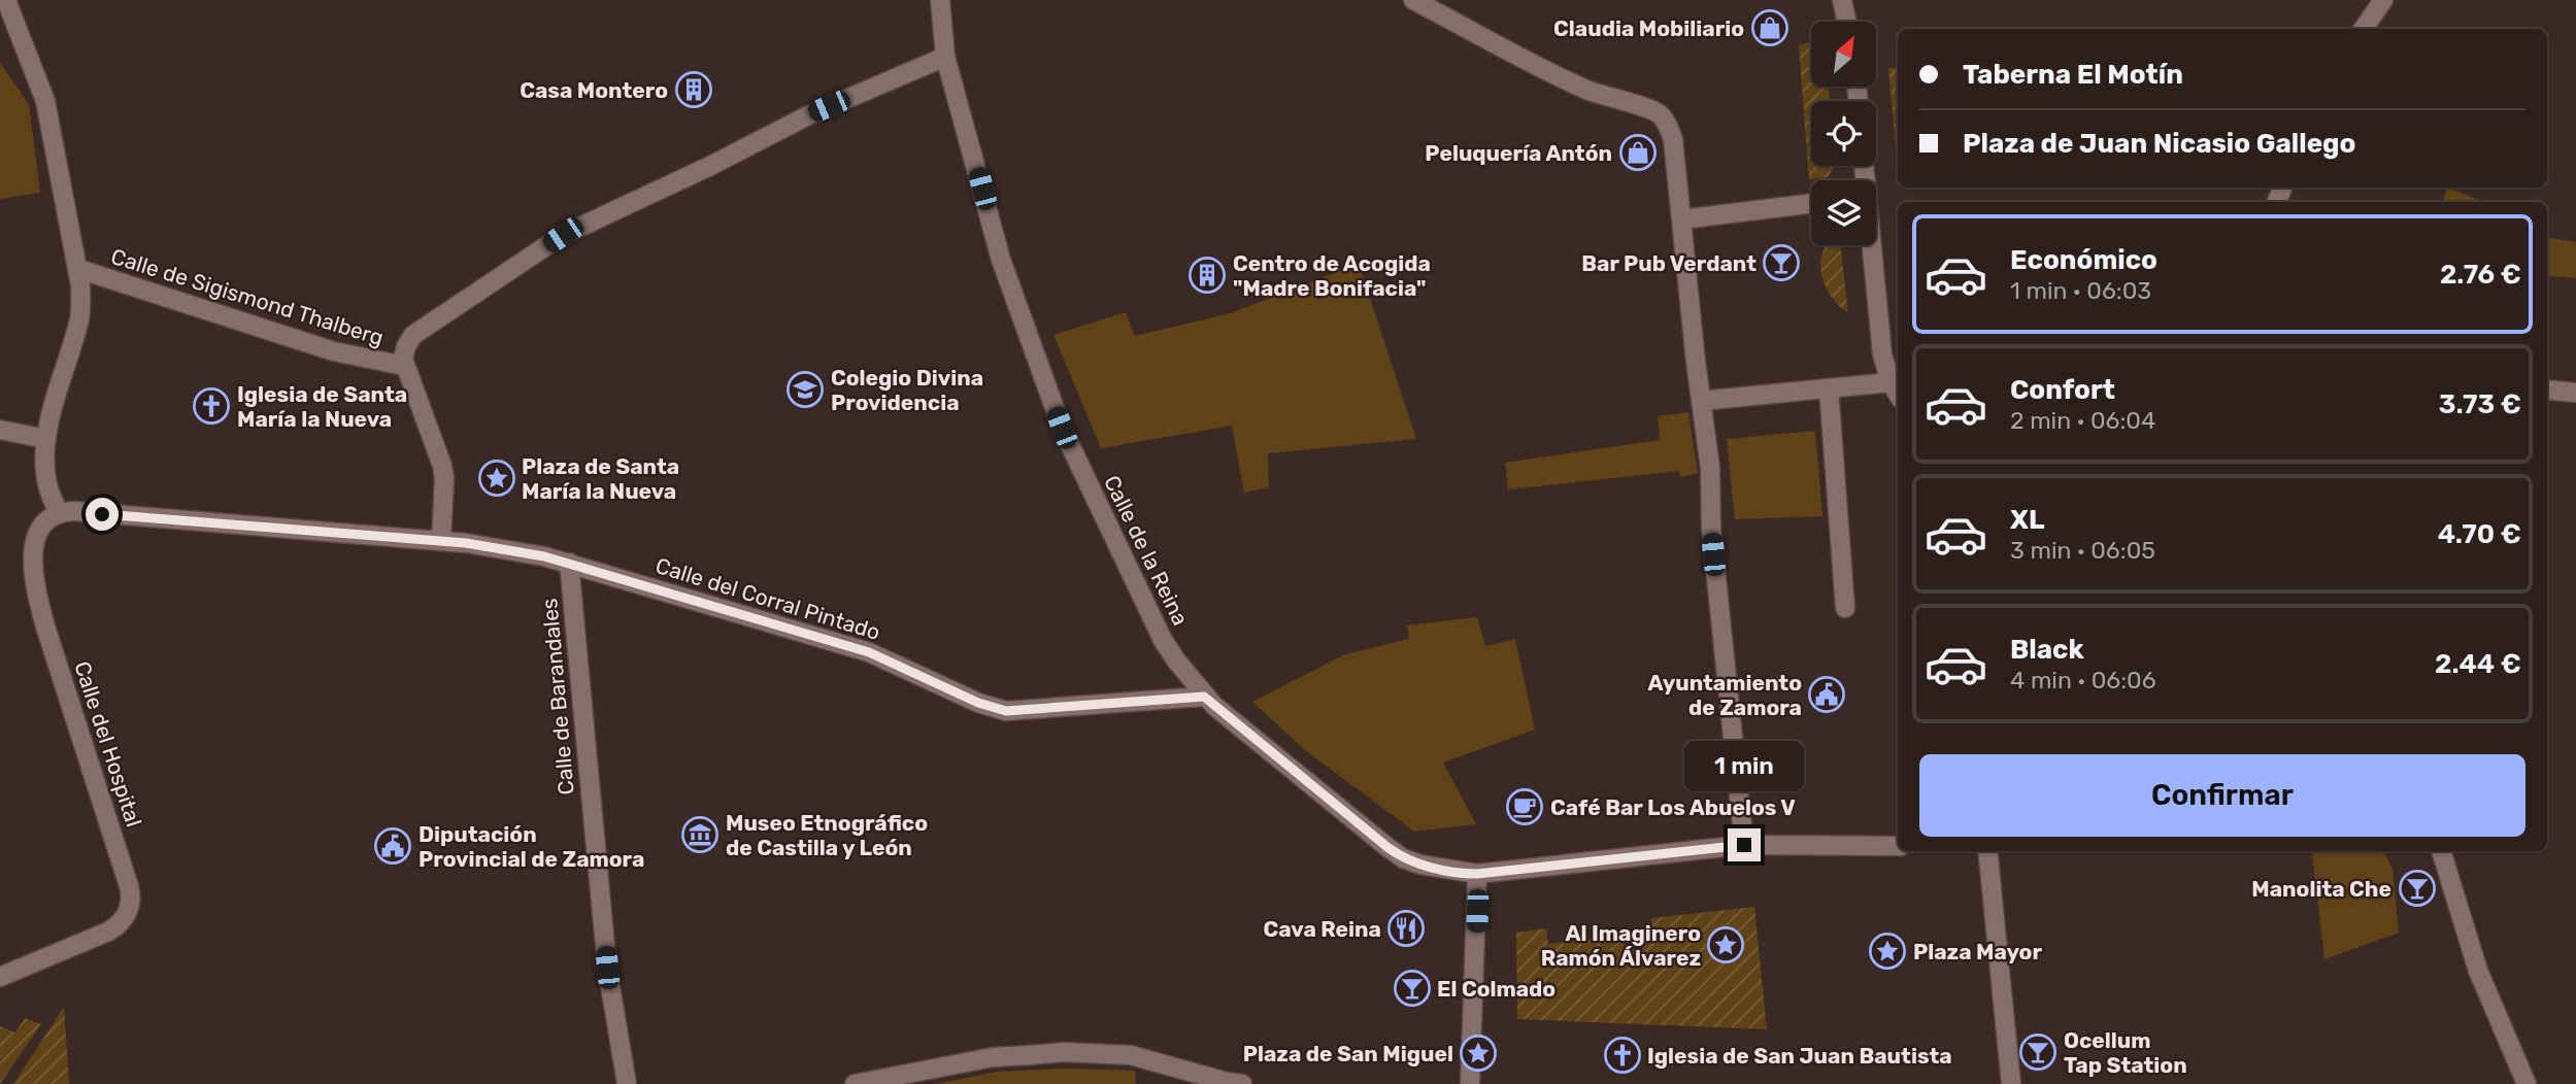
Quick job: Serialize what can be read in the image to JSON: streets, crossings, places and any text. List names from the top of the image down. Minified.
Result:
{"streets":{"street":["Calle de Sigismond Thalberg","Calle de la Reina","Calle del Corral Pintado","Calle de Barandales","Calle del Hospital"]},"crossings":[["Calle de la Reina","Calle del Corral Pintado"],["Calle del Corral Pintado","Calle de Barandales"]],"places":{"shop":["Claudia Mobiliario","Peluquería Antón"],"building":["Casa Montero","Centro de Acogida \"Madre Bonifacia\""],"bar":["Bar Pub Verdant","Manolita Che","El Colmado","Ocellum Tap Station"],"school or university":["Colegio Divina Providencia"],"church":["Iglesia de Santa María la Nueva","Iglesia de San Juan Bautista"],"place":["Plaza de Santa María la Nueva","Al Imaginero Ramón Álvarez","Plaza Mayor","Plaza de San Miguel"],"public building":["Ayuntamiento de Zamora","Diputación Provincial de Zamora"],"cafe":["Café Bar Los Abuelos V"],"museum":["Museo Etnográfico de Castilla y León"],"restaurant":["Cava Reina"]},"north":"top right","page":{"banner":["Taberna El Motín","Plaza de Juan Nicasio Gallego"],"list":[{"name":"Económico","note":"1 min · 06:03","value":"2.76 €"},{"name":"Confort","note":"2 min · 06:04","value":"3.73 €"},{"name":"XL","note":"3 min · 06:05","value":"4.70 €"},{"name":"Black","note":"4 min · 06:06","value":"2.44 €"}],"buttons":"Confirmar","bubble":"1 min"}}
